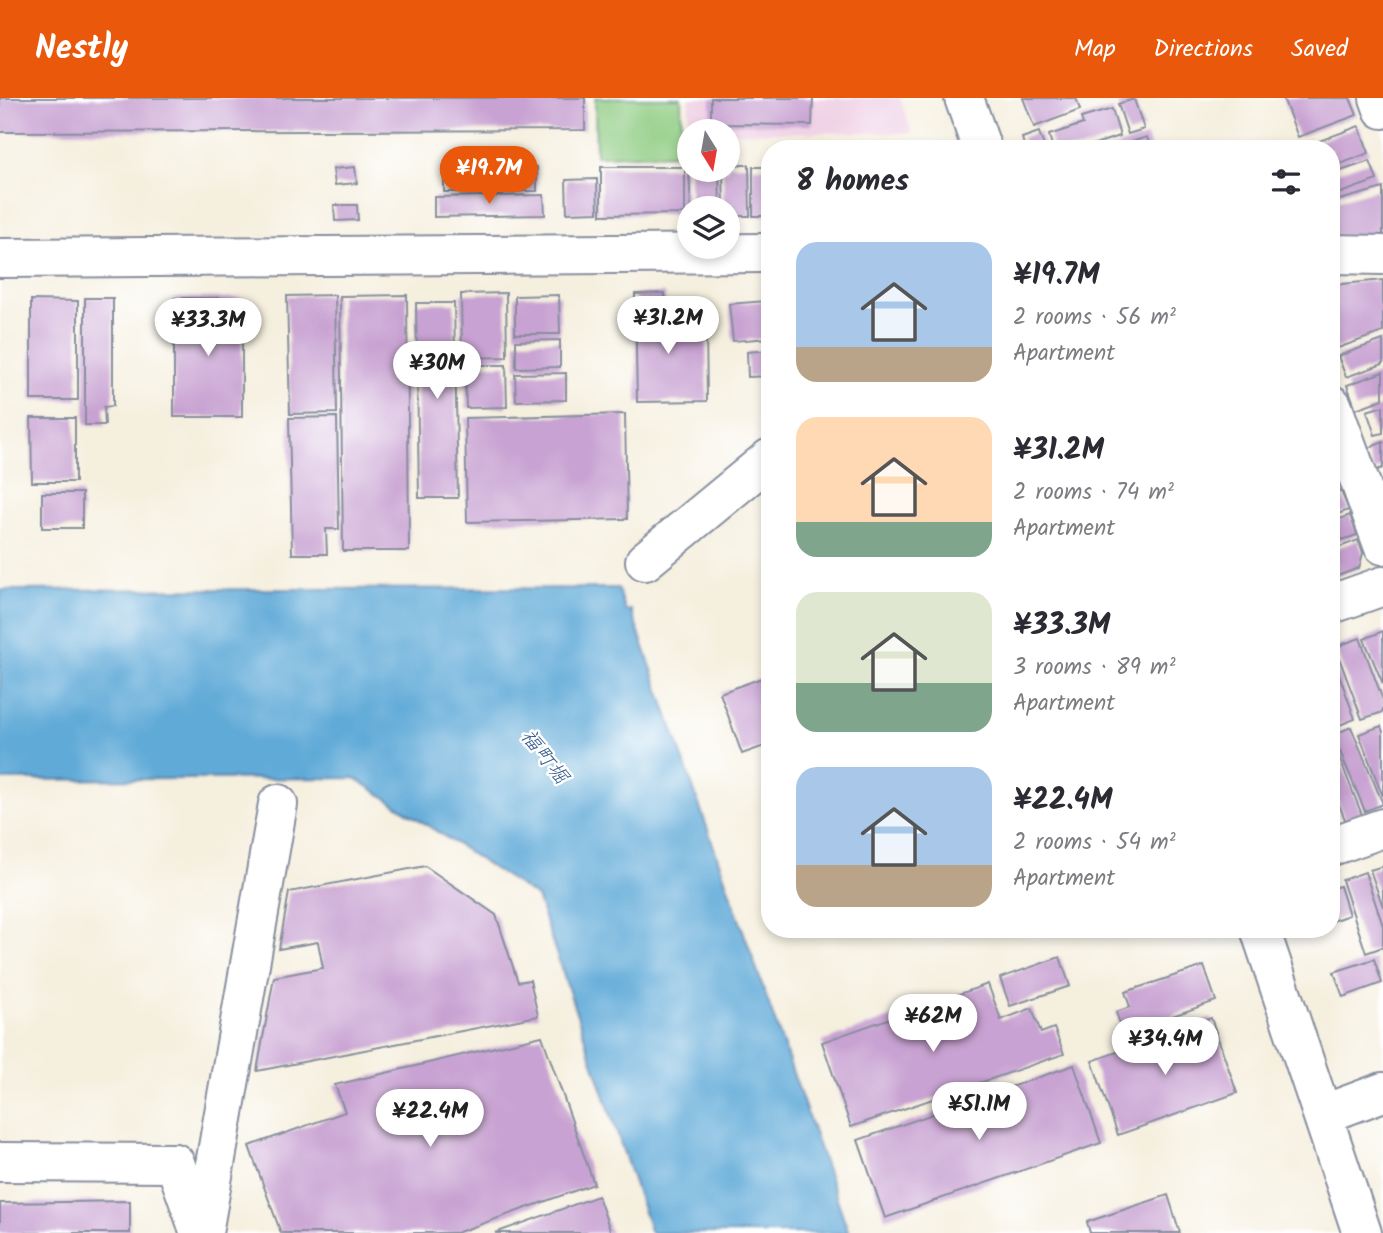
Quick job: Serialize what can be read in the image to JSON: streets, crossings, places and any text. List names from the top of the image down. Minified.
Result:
{"water":["福町堀"],"north":"bottom","page":{"header":"Nestly","nav":["Map","Directions","Saved"],"heading":"8 homes","price":["¥19.7M","¥31.2M","¥33.3M","¥30M","¥62M","¥34.4M","¥51.1M","¥22.4M"],"list":[{"name":"¥19.7M","note":"2 rooms · 56 m² · Apartment"},{"name":"¥31.2M","note":"2 rooms · 74 m² · Apartment"},{"name":"¥33.3M","note":"3 rooms · 89 m² · Apartment"},{"name":"¥22.4M","note":"2 rooms · 54 m² · Apartment"}]}}
